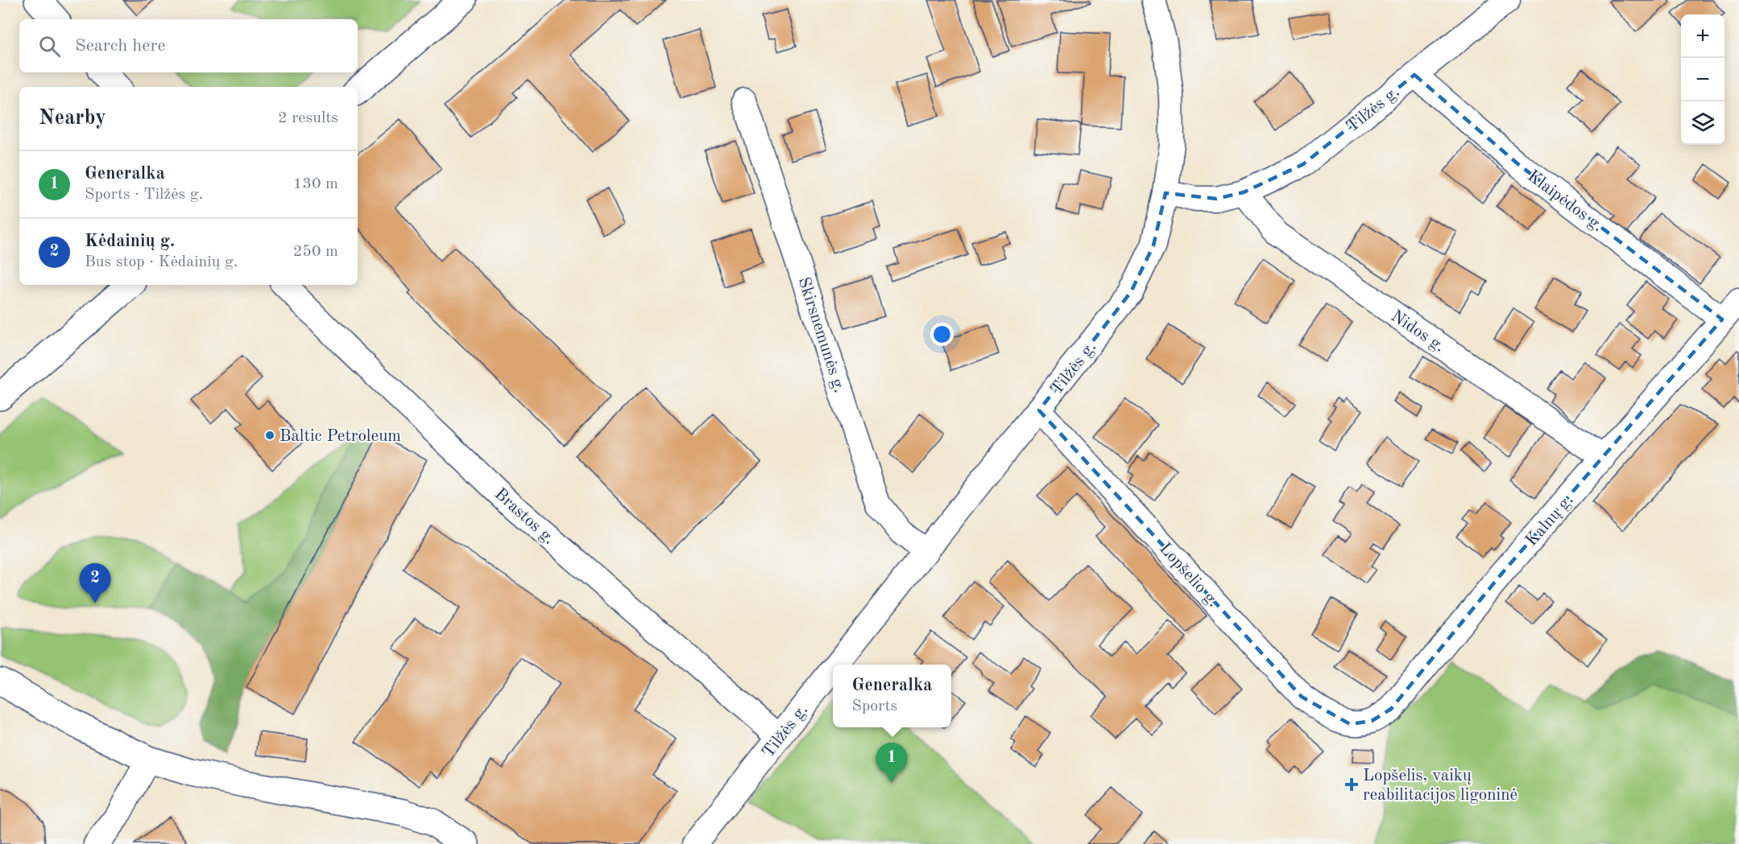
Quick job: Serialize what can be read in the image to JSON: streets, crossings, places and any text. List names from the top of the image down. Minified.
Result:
{"streets":{"street":["Tilžės g.","Klaipėdos g.","Nidos g.","Skirsnemunės g.","Brastos g.","Kalnų g.","Lopšelio g."]},"crossings":[["Tilžės g.","Klaipėdos g."],["Tilžės g.","Nidos g."],["Tilžės g.","Skirsnemunės g."],["Tilžės g.","Brastos g."],["Tilžės g.","Lopšelio g."],["Klaipėdos g.","Kalnų g."],["Nidos g.","Kalnų g."],["Kalnų g.","Lopšelio g."]],"places":{"other":["Baltic Petroleum"],"health":["Lopšelis, vaikų reabilitacijos ligoninė"]},"page":{"map_buttons":["+","−"],"search":"Search here","heading":["Nearby","2 results"],"list":[{"mark":"1","name":"Generalka","note":"Sports · Tilžės g.","value":"130 m"},{"mark":"2","name":"Kėdainių g.","note":"Bus stop · Kėdainių g.","value":"250 m"}],"pins":["2","1"],"popup":["Generalka","Sports"]}}
